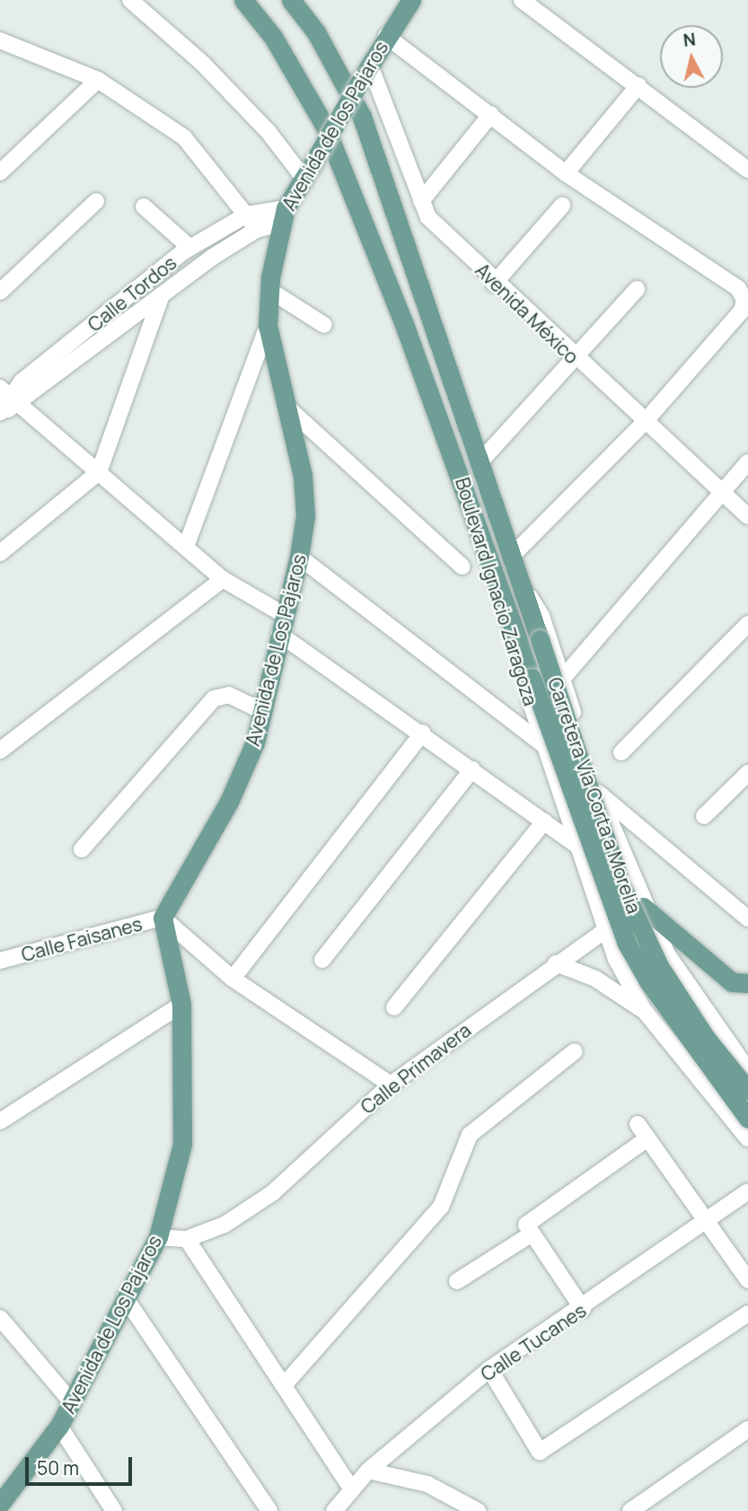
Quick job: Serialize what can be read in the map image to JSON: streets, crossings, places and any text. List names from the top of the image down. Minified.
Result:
{"streets":{"main road":["Avenida de los Pajaros","Boulevard Ignacio Zaragoza","Avenida de Los Pajaros","Carretera Vía Corta a Morelia"],"street":["Calle Tordos","Avenida México","Calle Faisanes","Calle Primavera","Calle Tucanes"]},"crossings":[["Avenida de los Pajaros","Calle Tordos"],["Avenida de los Pajaros","Avenida México"],["Avenida de los Pajaros","Avenida de Los Pajaros"],["Boulevard Ignacio Zaragoza","Carretera Vía Corta a Morelia"],["Boulevard Ignacio Zaragoza","Calle Primavera"],["Avenida de Los Pajaros","Calle Faisanes"],["Avenida de Los Pajaros","Calle Primavera"]],"scale_bar":"50 m","north":"top"}
